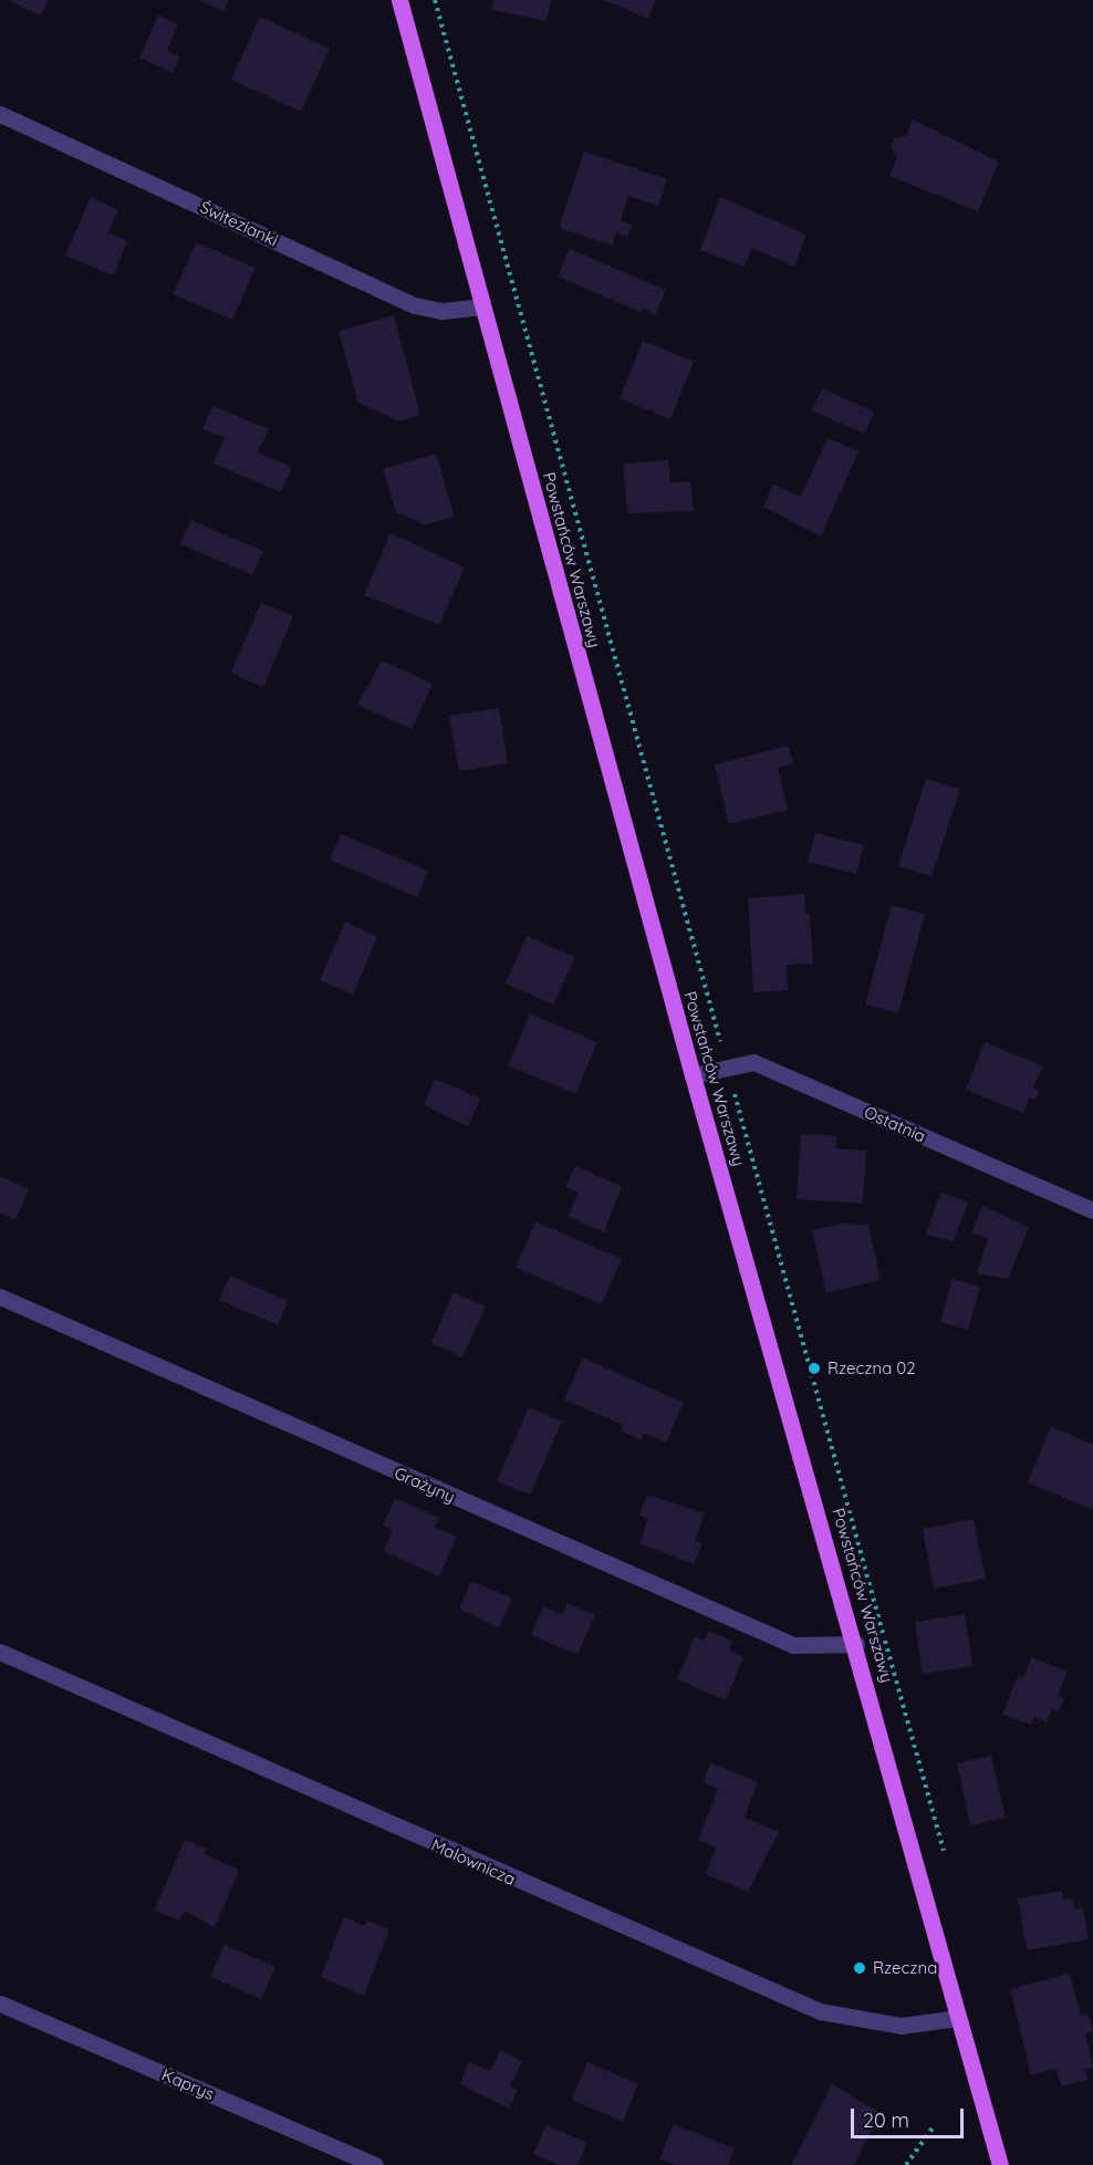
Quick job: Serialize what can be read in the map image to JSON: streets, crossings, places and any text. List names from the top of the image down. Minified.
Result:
{"streets":{"main road":["Powstańców Warszawy"],"street":["Świtezianki","Ostatnia","Grażyny","Malownicza","Kaprys"]},"crossings":[["Świtezianki","Powstańców Warszawy"],["Powstańców Warszawy","Ostatnia"],["Powstańców Warszawy","Grażyny"],["Powstańców Warszawy","Malownicza"]],"places":["Rzeczna 02","Rzeczna"],"scale_bar":"20 m"}
